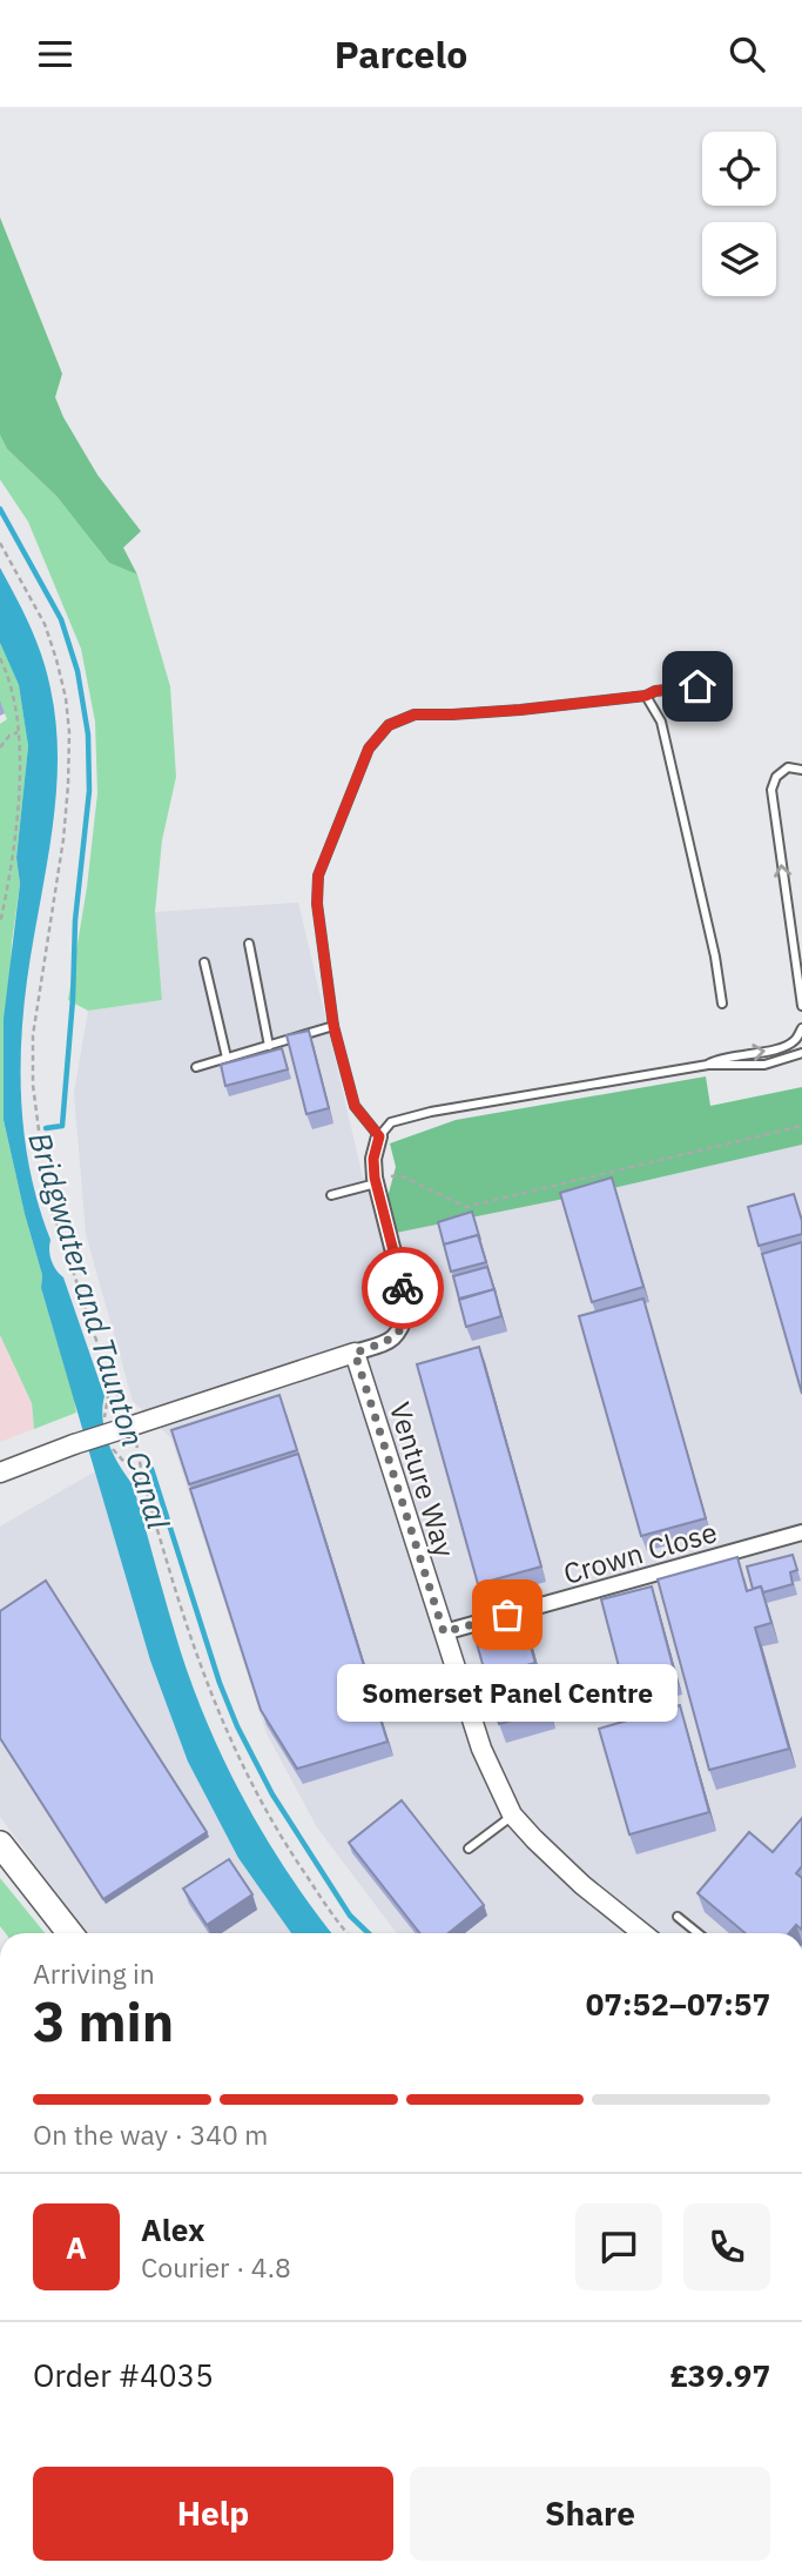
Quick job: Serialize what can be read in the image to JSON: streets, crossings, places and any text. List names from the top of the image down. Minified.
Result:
{"streets":{"street":["Venture Way","Crown Close"]},"crossings":[["Venture Way","Crown Close"]],"water":["Bridgwater and Taunton Canal"],"places":["Somerset Panel Centre"],"page":{"header":"Parcelo","bubble":"Somerset Panel Centre","heading":["3 min","Arriving in","07:52–07:57"],"panel":["Alex","Courier · 4.8","Order #4035","£39.97"],"bar":"On the way · 340 m","round":"A","buttons":["Help","Share"]}}
